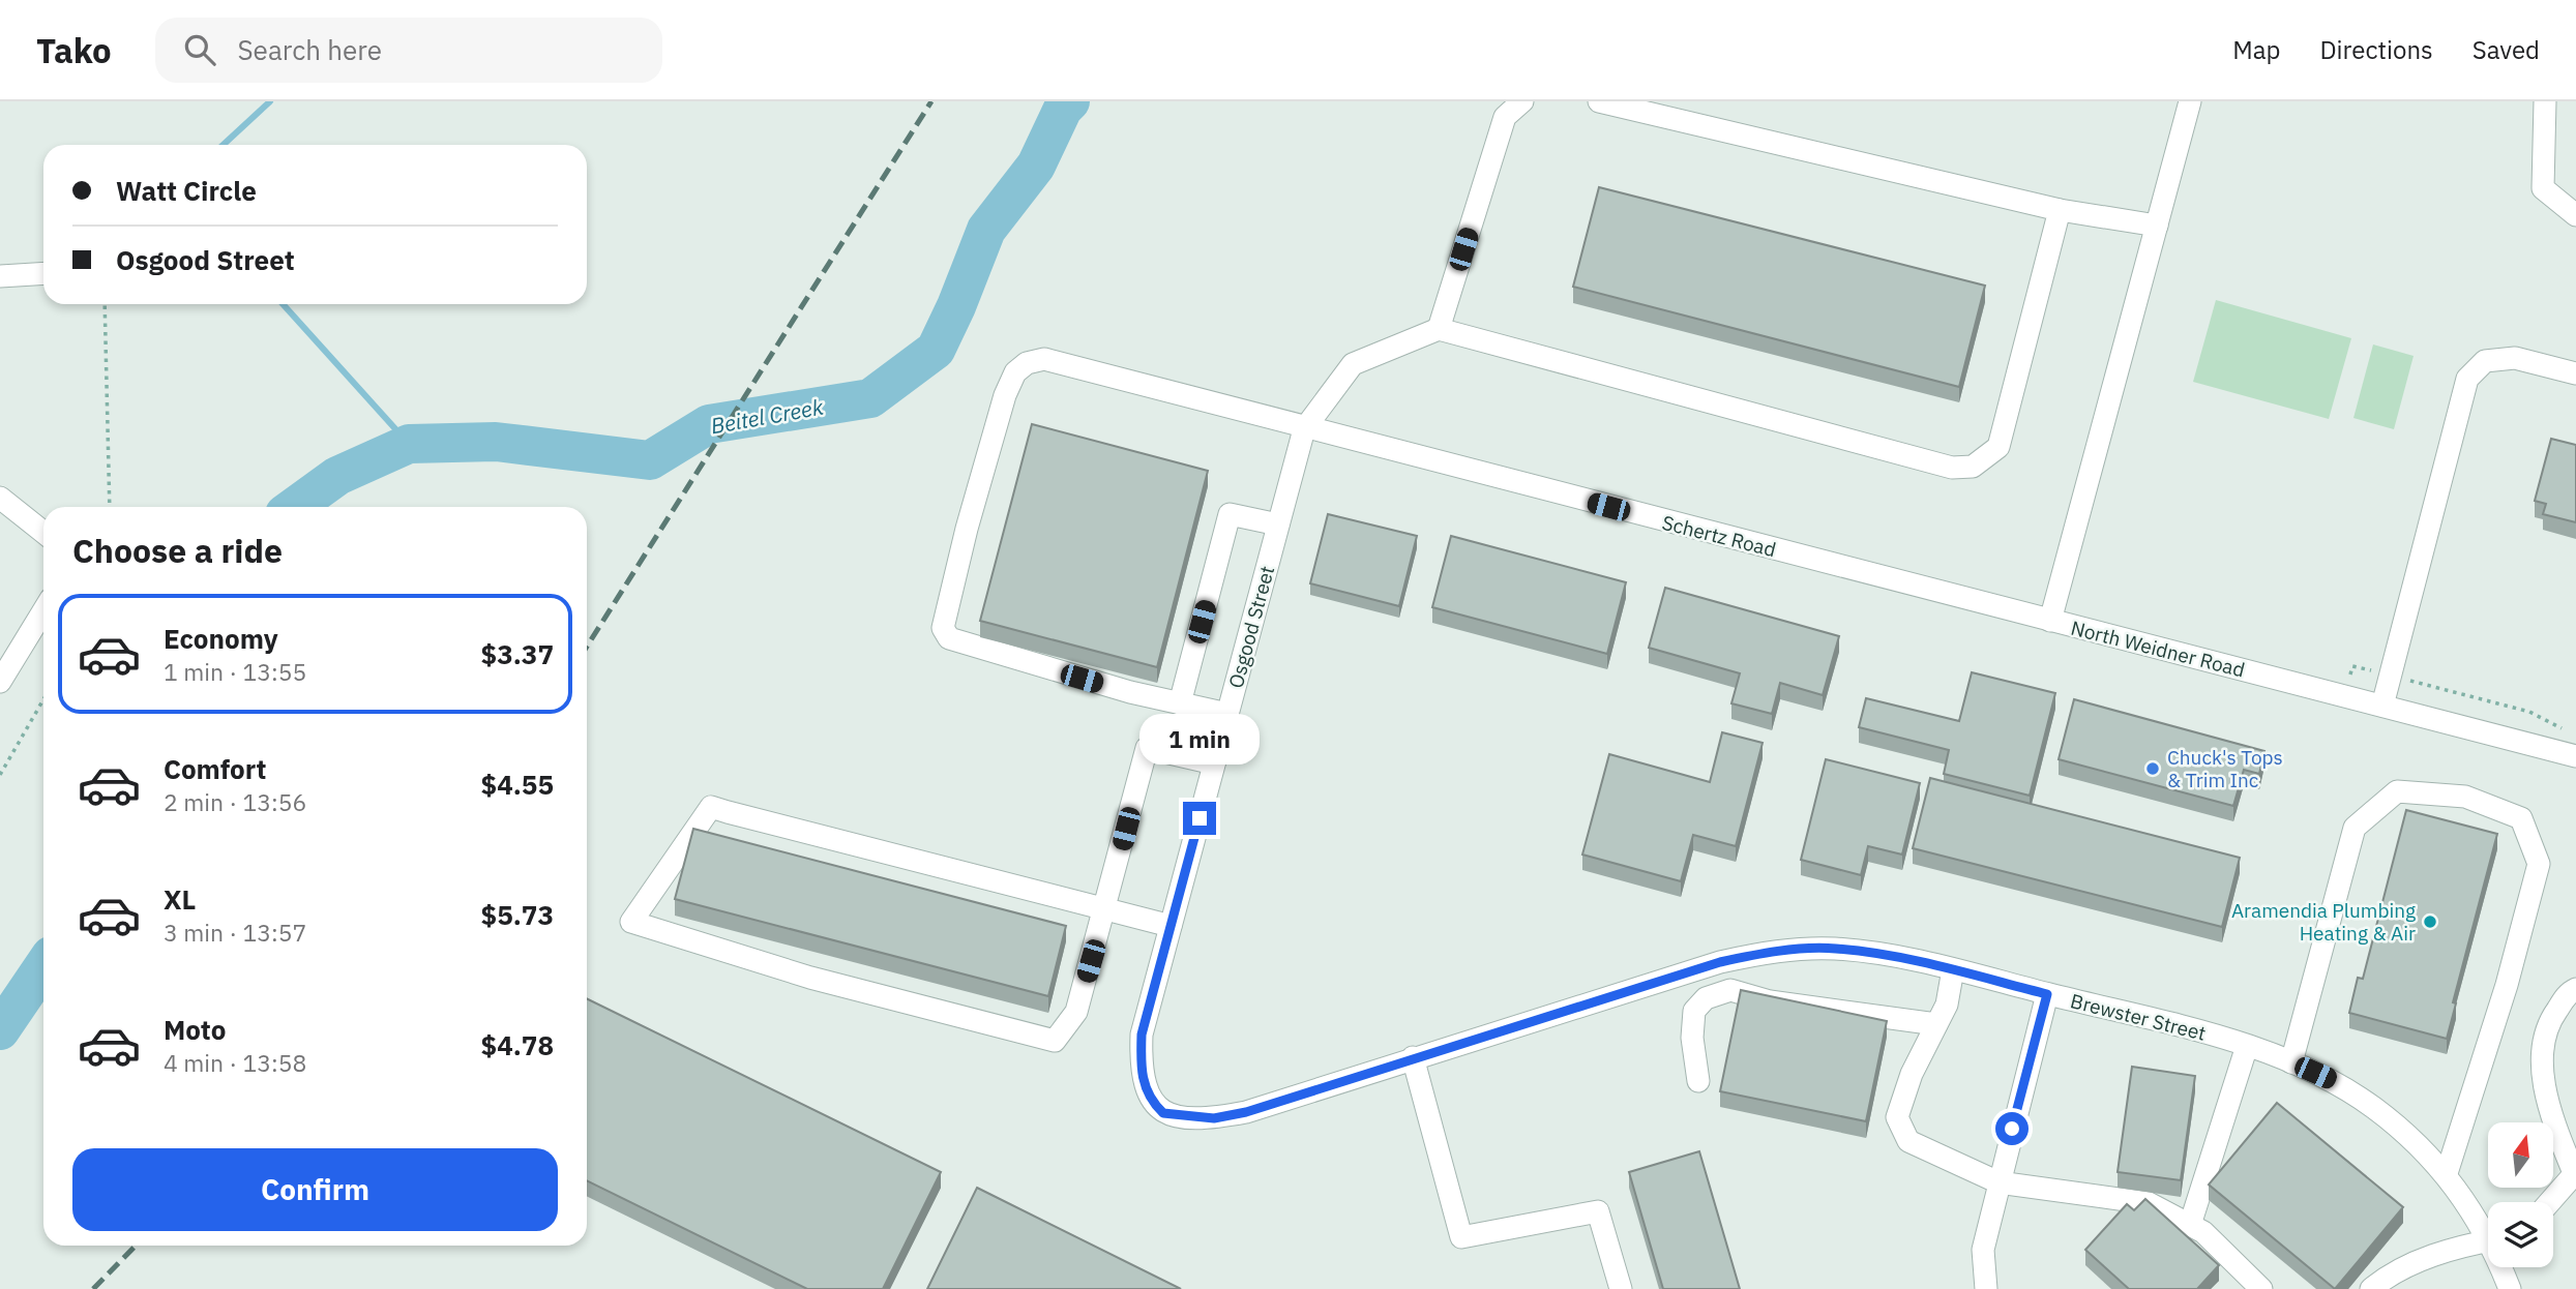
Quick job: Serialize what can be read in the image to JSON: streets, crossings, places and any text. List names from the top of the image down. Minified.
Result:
{"streets":{"street":["Schertz Road","Osgood Street","North Weidner Road","Brewster Street"]},"crossings":[["Schertz Road","Osgood Street"],["Schertz Road","North Weidner Road"],["Osgood Street","Brewster Street"]],"water":["Beitel Creek"],"places":["Chuck's Tops & Trim Inc","Aramendia Plumbing Heating & Air"],"north":"top","page":{"header":"Tako","search":"Search here","nav":["Map","Directions","Saved"],"banner":["Watt Circle","Osgood Street"],"heading":"Choose a ride","list":[{"name":"Economy","note":"1 min · 13:55","value":"$3.37"},{"name":"Comfort","note":"2 min · 13:56","value":"$4.55"},{"name":"XL","note":"3 min · 13:57","value":"$5.73"},{"name":"Moto","note":"4 min · 13:58","value":"$4.78"}],"bubble":"1 min","buttons":"Confirm"}}
